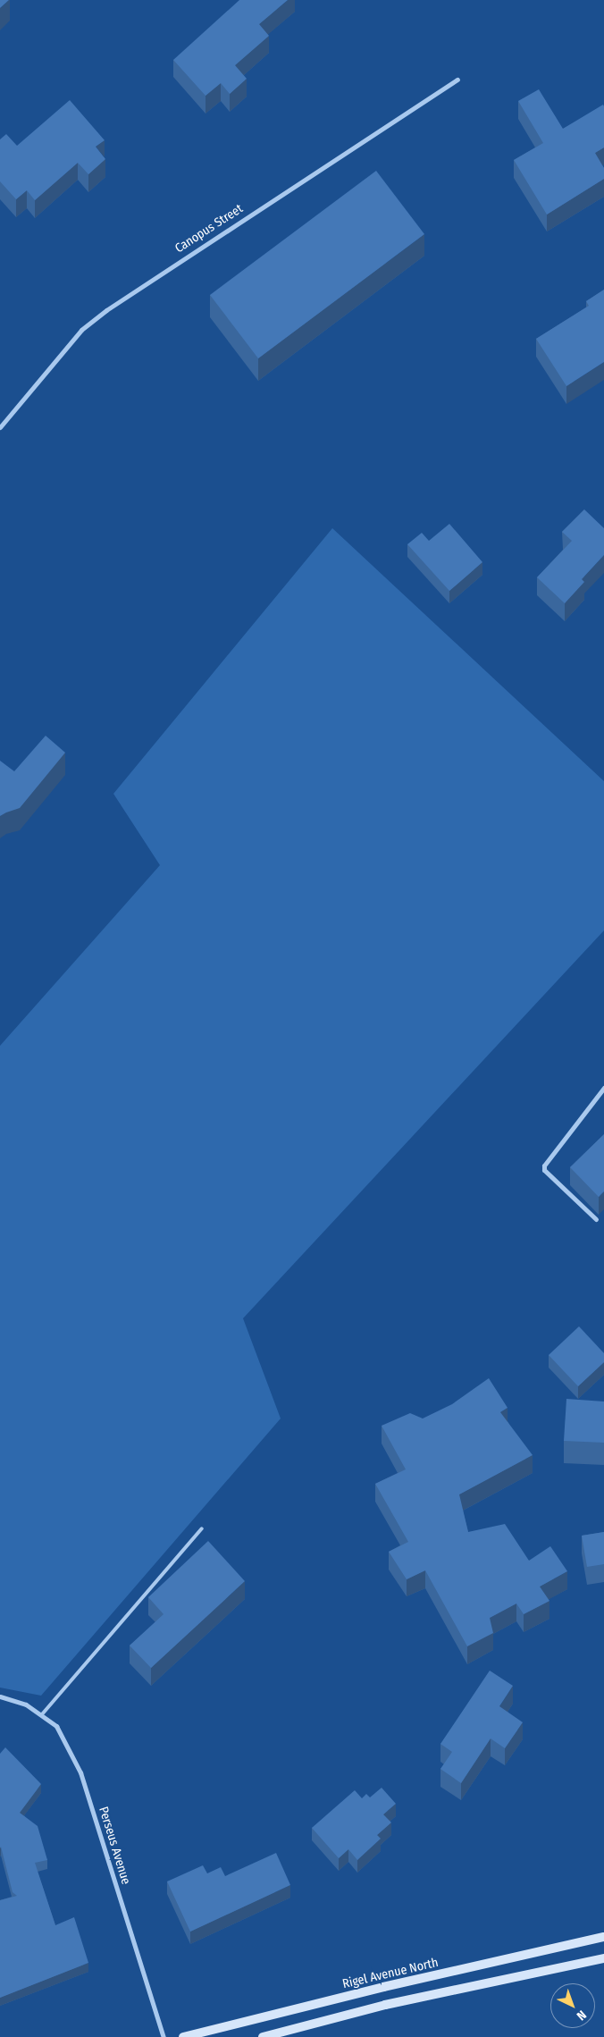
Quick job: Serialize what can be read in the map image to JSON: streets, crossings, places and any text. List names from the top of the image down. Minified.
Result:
{"streets":{"main road":["Rigel Avenue North"],"street":["Canopus Street","Perseus Avenue"]},"north":"bottom right"}
